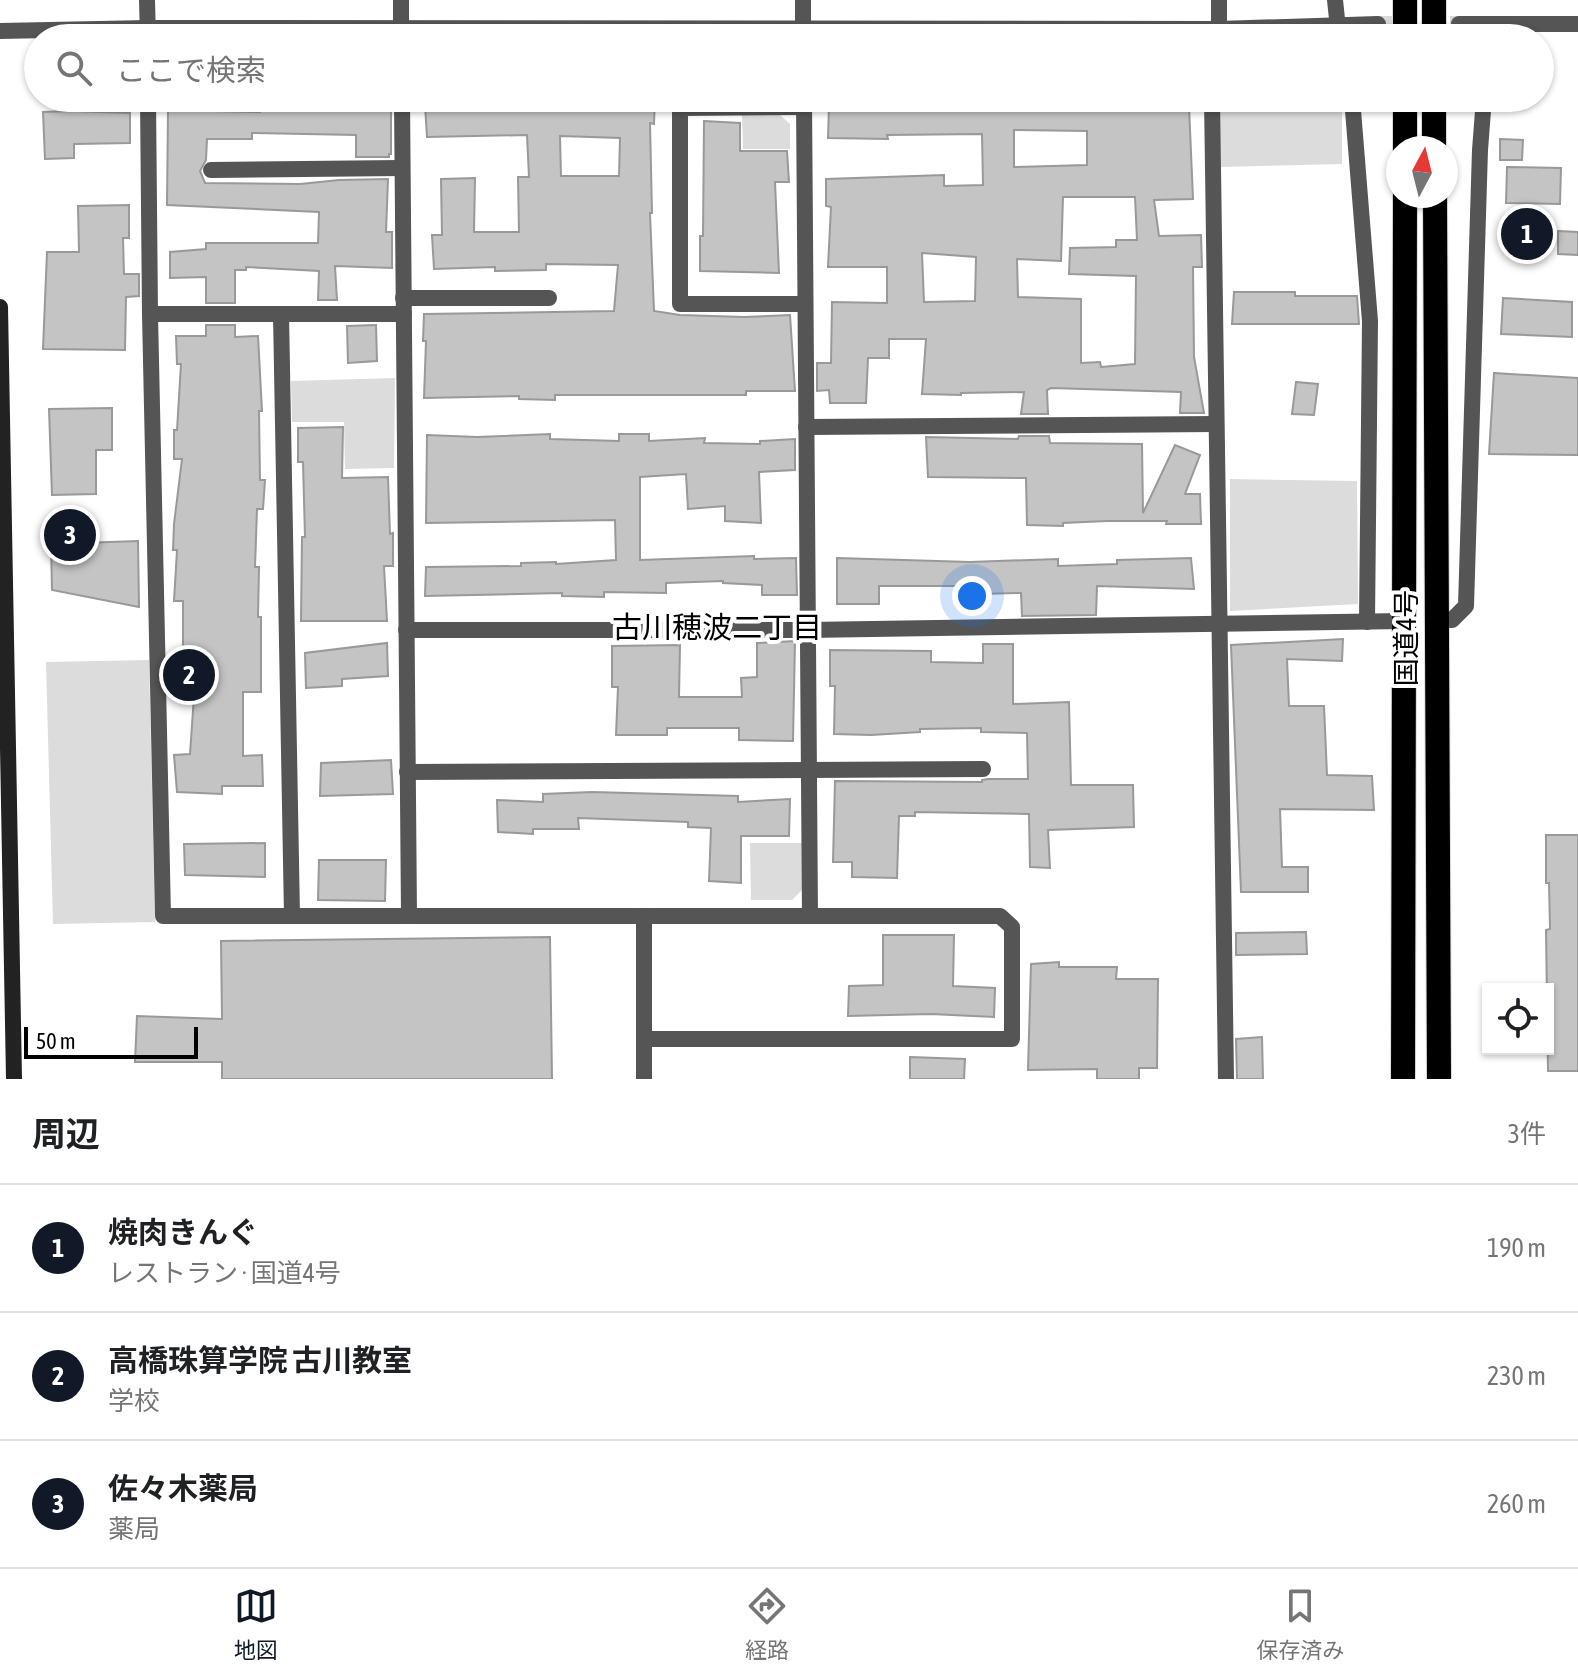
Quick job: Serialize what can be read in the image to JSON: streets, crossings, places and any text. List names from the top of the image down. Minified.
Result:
{"streets":{"highway":["国道4号"]},"districts":["古川穂波二丁目"],"scale_bar":"50 m","north":"top","page":{"search":"ここで検索","pins":["1","3","2"],"scale":"50 m","heading":["周辺","3件"],"list":[{"mark":"1","name":"焼肉きんぐ","note":"レストラン · 国道4号","value":"190 m"},{"mark":"2","name":"高橋珠算学院 古川教室","note":"学校","value":"230 m"},{"mark":"3","name":"佐々木薬局","note":"薬局","value":"260 m"}],"nav":["地図","経路","保存済み"]}}
